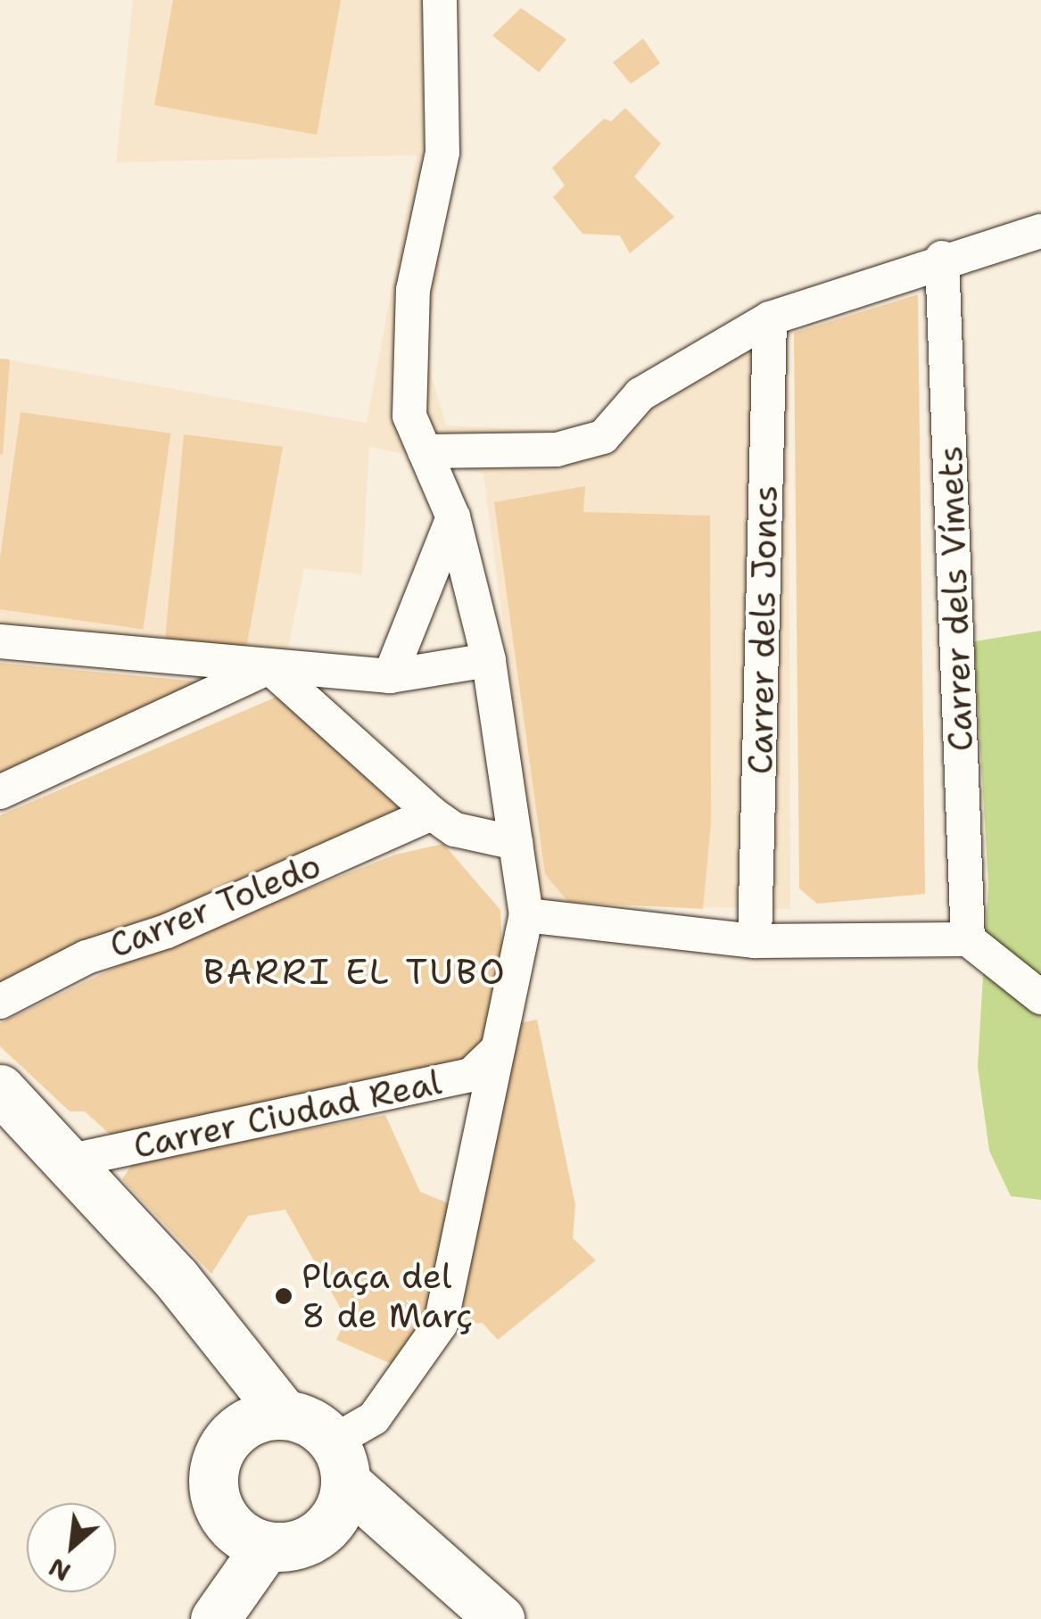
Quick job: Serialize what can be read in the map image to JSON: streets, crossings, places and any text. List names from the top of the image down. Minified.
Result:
{"streets":{"street":["Carrer dels Vímets","Carrer dels Joncs","Carrer Toledo","Carrer Ciudad Real"]},"districts":["BARRI EL TUBO"],"places":["Plaça del 8 de Març"],"north":"bottom left"}
